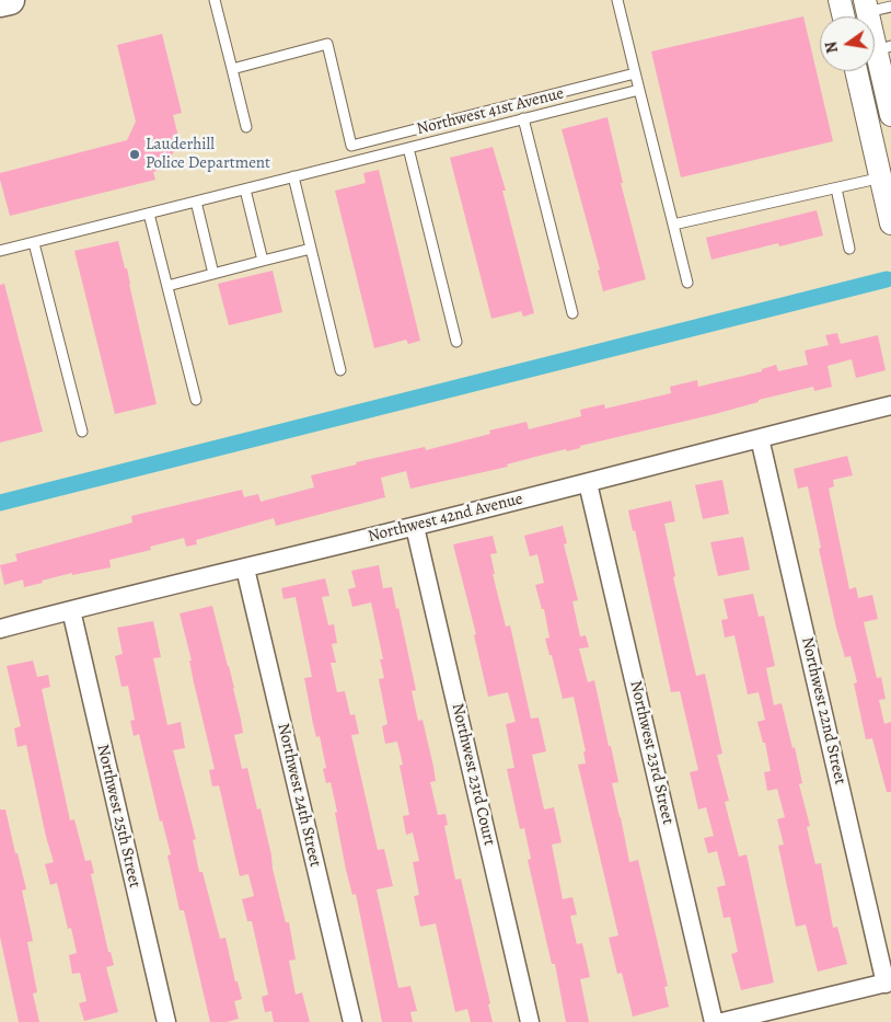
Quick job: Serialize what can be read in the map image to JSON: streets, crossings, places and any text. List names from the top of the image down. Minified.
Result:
{"streets":{"street":["Northwest 42nd Avenue","Northwest 22nd Street","Northwest 23rd Street","Northwest 23rd Court","Northwest 24th Street","Northwest 25th Street"],"lane":["Northwest 41st Avenue"]},"crossings":[["Northwest 42nd Avenue","Northwest 22nd Street"],["Northwest 42nd Avenue","Northwest 23rd Street"],["Northwest 42nd Avenue","Northwest 23rd Court"],["Northwest 42nd Avenue","Northwest 24th Street"],["Northwest 42nd Avenue","Northwest 25th Street"]],"places":["Lauderhill Police Department"],"north":"left"}
